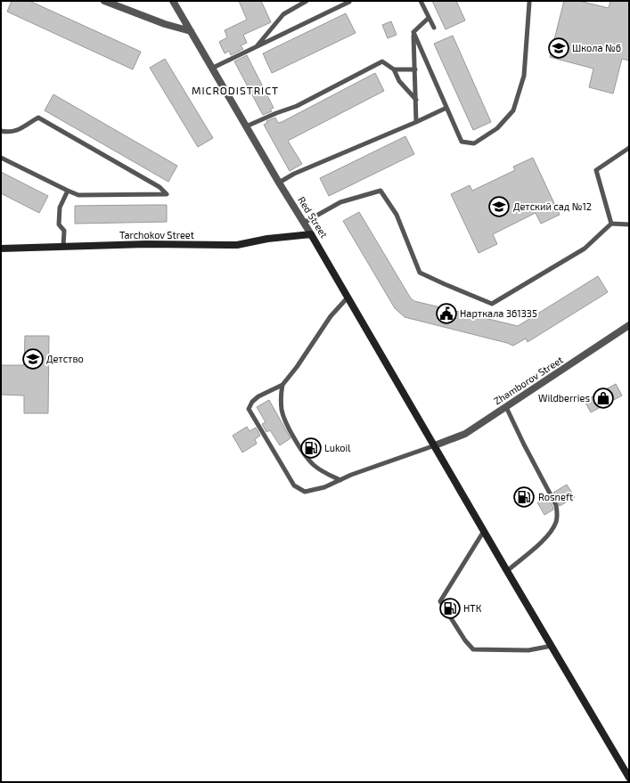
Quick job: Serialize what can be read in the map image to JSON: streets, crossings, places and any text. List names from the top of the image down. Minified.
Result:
{"streets":{"main road":["Red Street","Tarchokov Street"],"street":["Zhamborov Street"]},"crossings":[["Red Street","Tarchokov Street"],["Red Street","Zhamborov Street"]],"districts":["MICRODISTRICT"],"places":{"school or university":["Школа №6","Детский сад №12","Детство"],"public building":["Нарткала 361335"],"shop":["Wildberries"],"fuel station":["Lukoil","Rosneft","НТК"]}}
